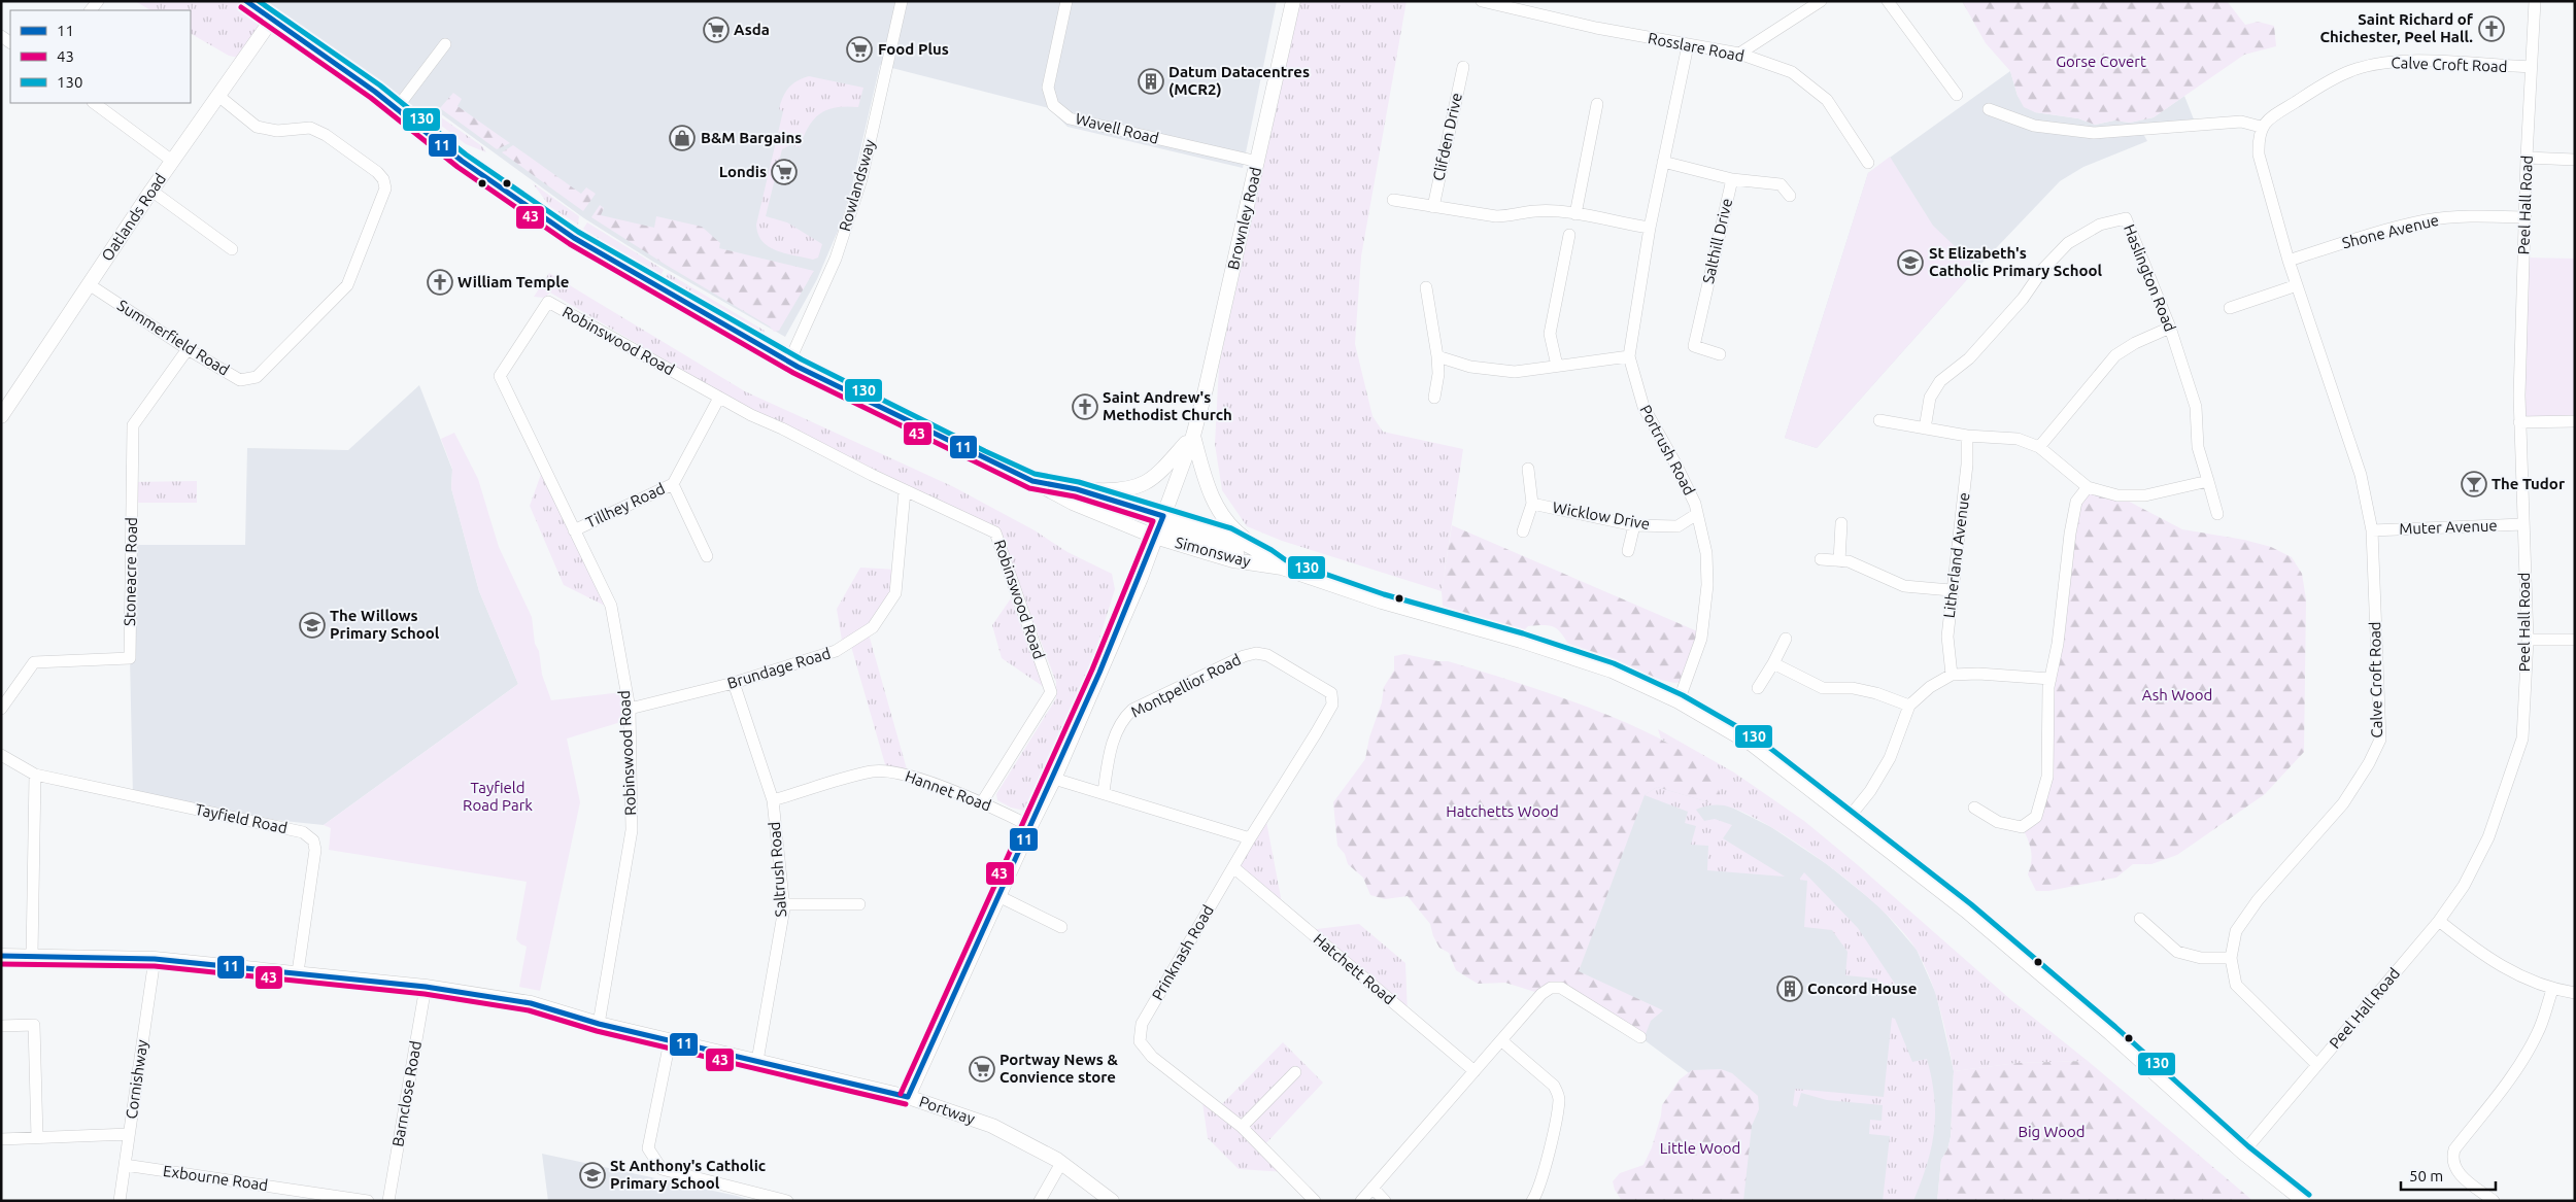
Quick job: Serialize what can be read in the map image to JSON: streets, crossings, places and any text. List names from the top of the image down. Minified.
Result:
{"streets":{"street":["Rosslare Road","Calve Croft Road","Wavell Road","Clifden Drive","Rowlandsway","Peel Hall Road","Oatlands Road","Brownley Road","Shone Avenue","Salthill Drive","Haslington Road","Summerfield Road","Robinswood Road","Portrush Road","Tillhey Road","Wicklow Drive","Muter Avenue","Simonsway","Litherland Avenue","Stoneacre Road","Brundage Road","Montpellior Road","Hannet Road","Tayfield Road","Saltrush Road","Prinknash Road","Hatchett Road","Cornishway","Barnclose Road","Portway","Exbourne Road"]},"crossings":[["Rosslare Road","Portrush Road"],["Calve Croft Road","Peel Hall Road"],["Calve Croft Road","Shone Avenue"],["Calve Croft Road","Muter Avenue"],["Wavell Road","Brownley Road"],["Rowlandsway","Simonsway"],["Peel Hall Road","Shone Avenue"],["Peel Hall Road","Muter Avenue"],["Peel Hall Road","Simonsway"],["Oatlands Road","Summerfield Road"],["Oatlands Road","Simonsway"],["Brownley Road","Simonsway"],["Brownley Road","Hannet Road"],["Brownley Road","Portway"],["Salthill Drive","Portrush Road"],["Summerfield Road","Stoneacre Road"],["Robinswood Road","Tillhey Road"],["Robinswood Road","Brundage Road"],["Robinswood Road","Hannet Road"],["Robinswood Road","Portway"],["Portrush Road","Wicklow Drive"],["Portrush Road","Simonsway"],["Brundage Road","Saltrush Road"],["Montpellior Road","Prinknash Road"],["Hannet Road","Saltrush Road"],["Tayfield Road","Portway"],["Saltrush Road","Portway"],["Prinknash Road","Hatchett Road"],["Cornishway","Portway"],["Cornishway","Exbourne Road"],["Barnclose Road","Portway"]],"parks":["Gorse Covert","Ash Wood","Tayfield Road Park","Hatchetts Wood","Big Wood","Little Wood"],"places":{"church":["Saint Richard of Chichester, Peel Hall.","William Temple","Saint Andrew's Methodist Church"],"supermarket":["Asda","Food Plus","Londis","Portway News & Convience store"],"building":["Datum Datacentres (MCR2)","Concord House"],"shop":["B&M Bargains"],"school or university":["St Elizabeth's Catholic Primary School","The Willows Primary School","St Anthony's Catholic Primary School"],"bar":["The Tudor"]},"lines":["transit line 11","transit line 130","transit line 43"],"legend":["11","43","130"],"scale_bar":"50 m"}
